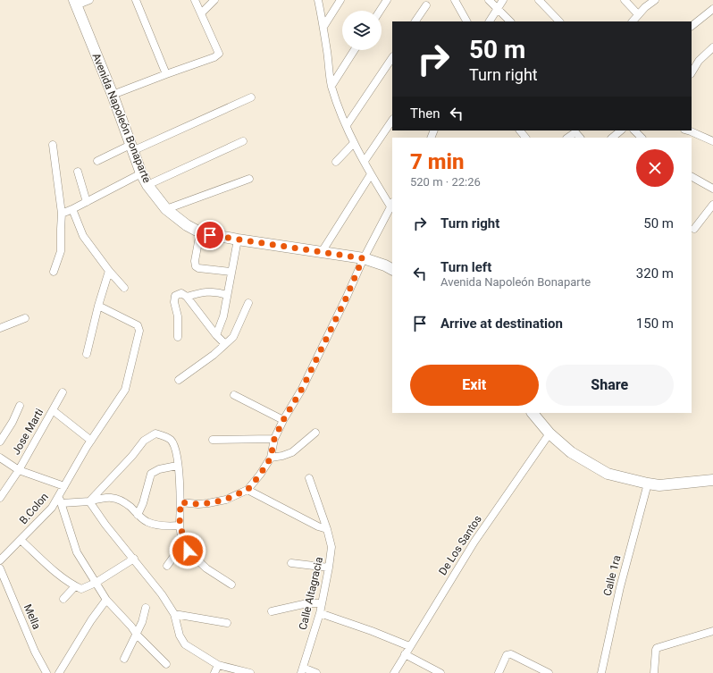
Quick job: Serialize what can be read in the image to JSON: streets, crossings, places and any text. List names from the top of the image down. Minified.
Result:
{"streets":{"main road":["Avenida Napoleón Bonaparte"],"street":["Jose Marti","B.Colon","De Los Santos","Calle 1ra","Calle Altagracia","Mella"]},"page":{"turn":["50 m","Turn right"],"then":"Then","heading":["7 min","520 m · 22:26"],"list":[{"name":"Turn right","value":"50 m"},{"name":"Turn left","note":"Avenida Napoleón Bonaparte","value":"320 m"},{"name":"Arrive at destination","value":"150 m"}],"buttons":["Exit","Share"]}}
